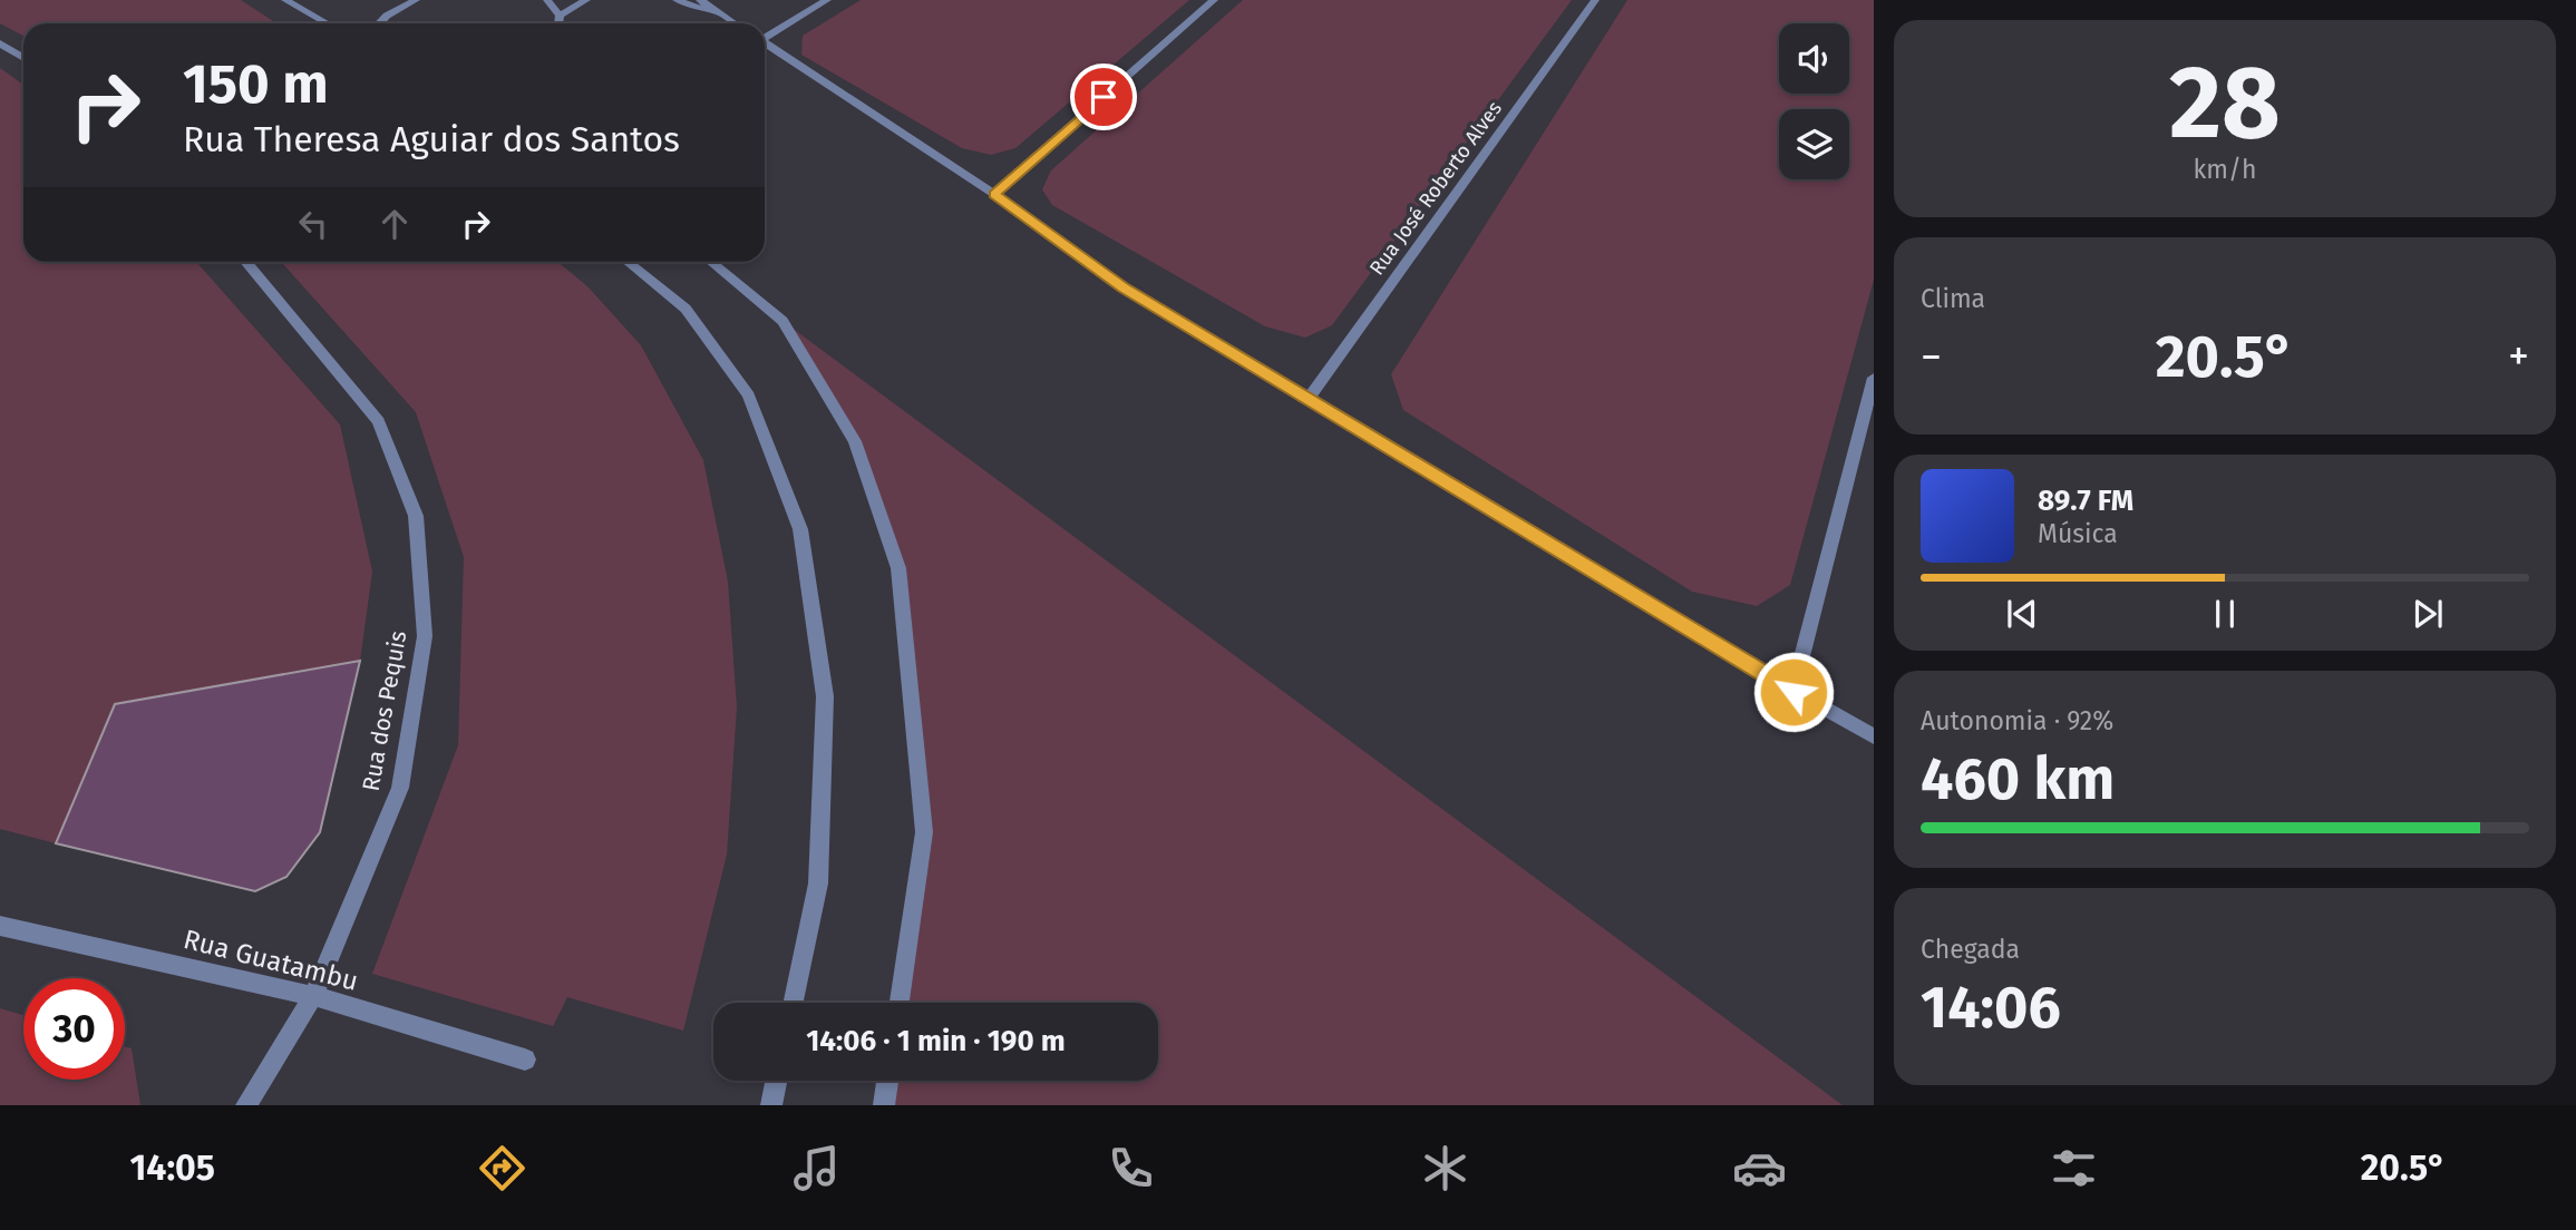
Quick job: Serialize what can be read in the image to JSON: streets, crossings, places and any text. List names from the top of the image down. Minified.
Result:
{"streets":{"street":["Rua José Roberto Alves","Rua dos Pequis","Rua Guatambu"]},"crossings":[["Rua dos Pequis","Rua Guatambu"]],"page":{"tile":[["28","km/h"],"Clima",["Autonomia · 92%","460 km"],["Chegada","14:06"]],"turn":["150 m","Rua Theresa Aguiar dos Santos"],"heat":["−","20.5°","+"],"song":["89.7 FM","Música"],"limit":"30","trip":"14:06 · 1 min · 190 m","tabs":["14:05","20.5°"]}}
